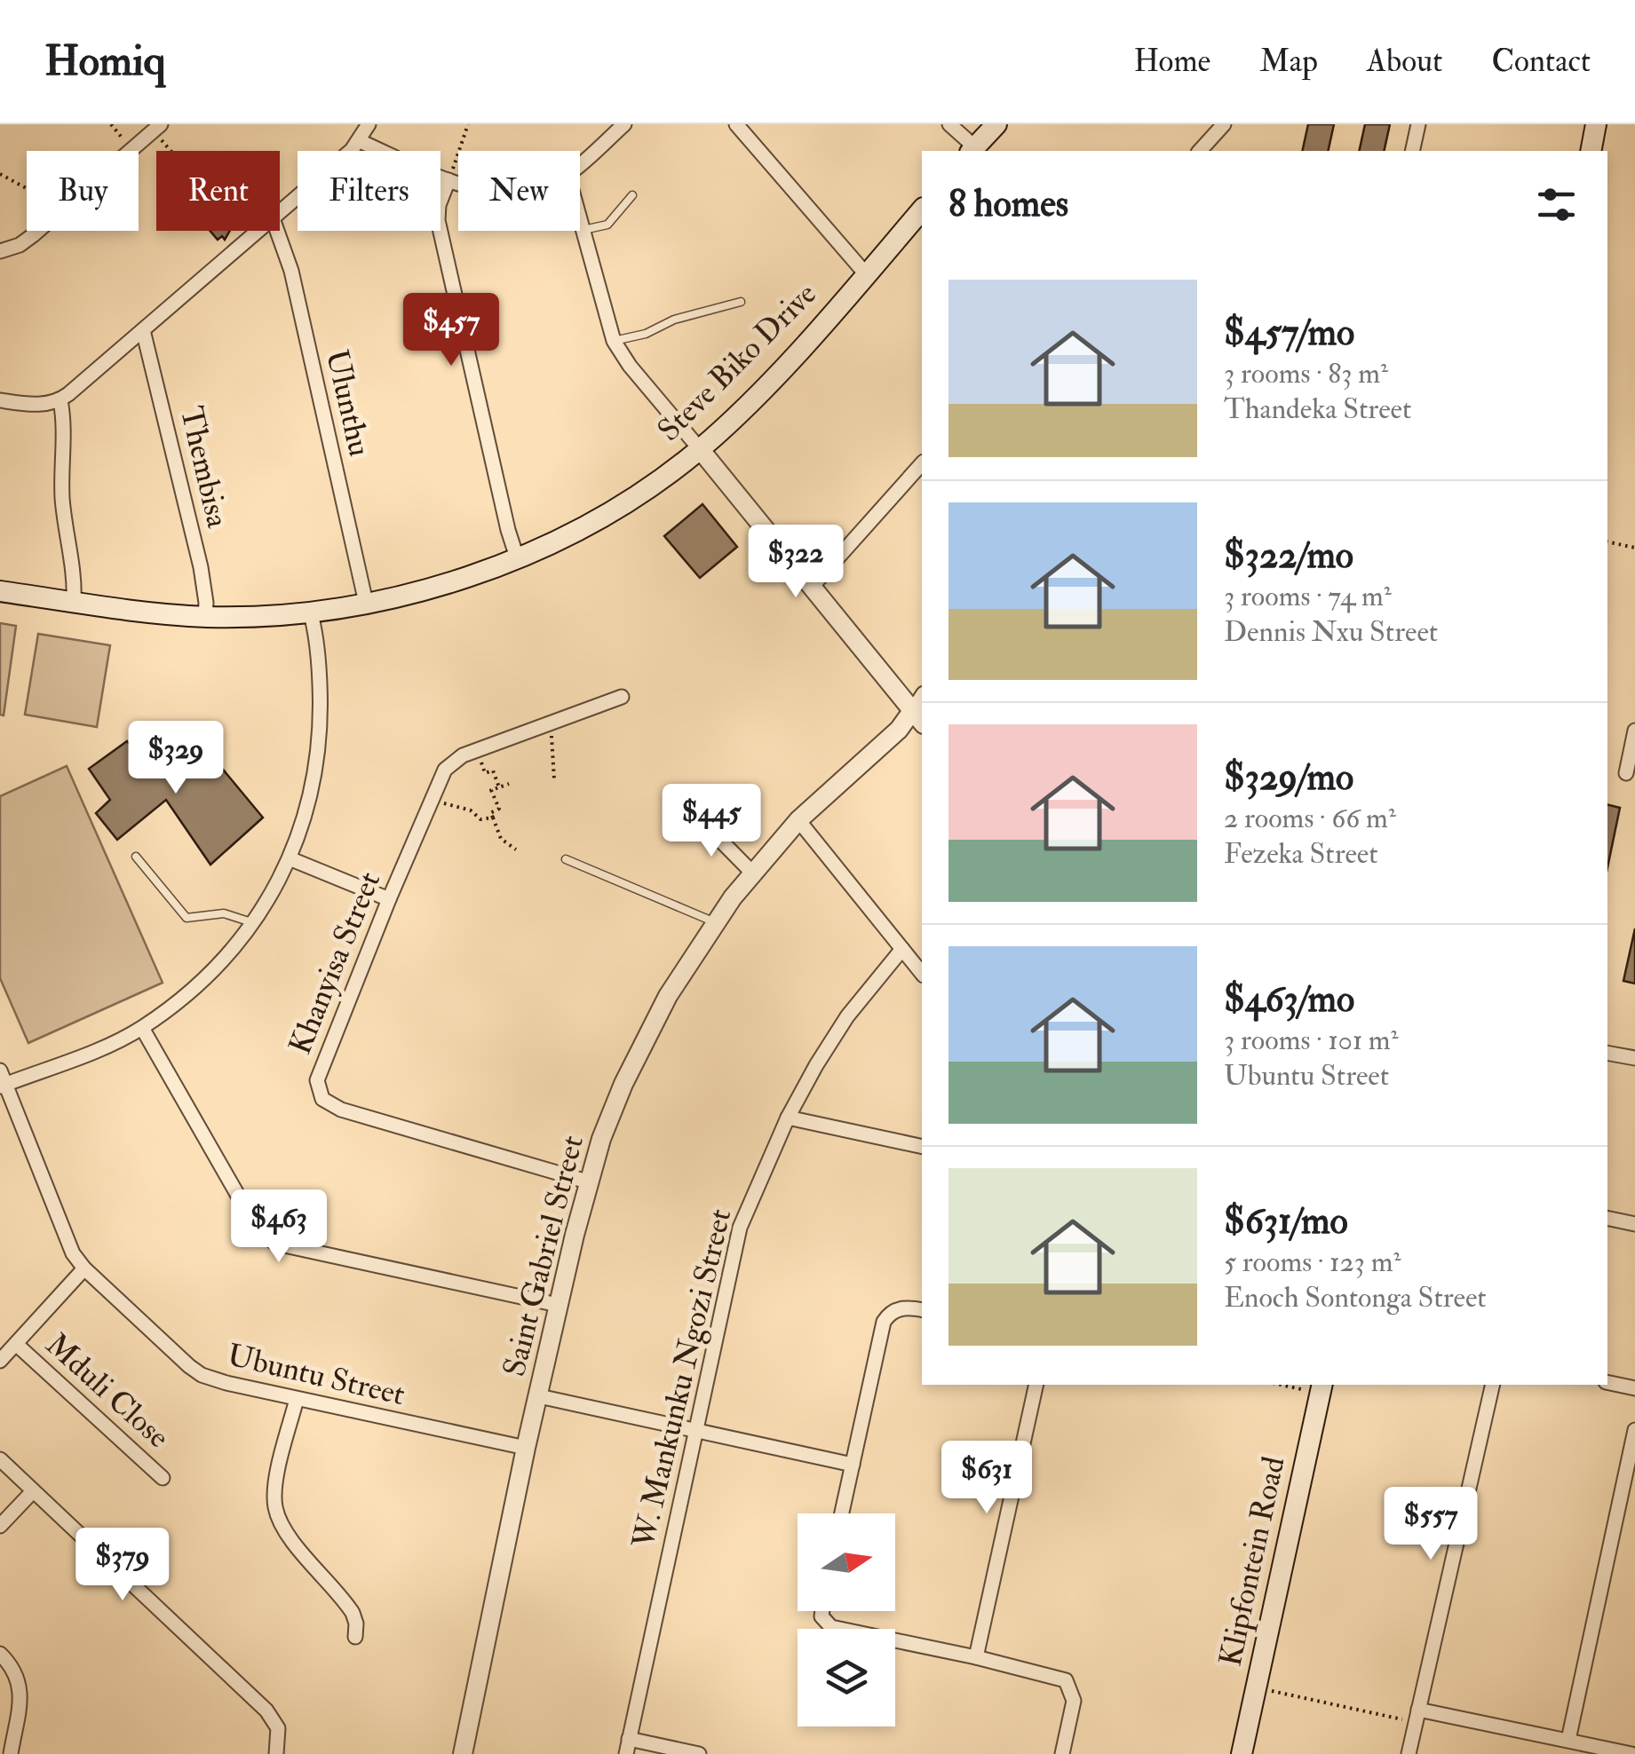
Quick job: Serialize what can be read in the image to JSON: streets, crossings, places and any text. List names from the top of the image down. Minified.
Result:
{"streets":{"main road":["Steve Biko Drive","Klipfontein Road"],"street":["Ulunthu","Thembisa","Khanyisa Street","Saint Gabriel Street","Ubuntu Street","W. Mankunku Ngozi Street","Mduli Close"]},"crossings":[["Steve Biko Drive","Ulunthu"],["Steve Biko Drive","Thembisa"],["Khanyisa Street","Saint Gabriel Street"],["Saint Gabriel Street","Ubuntu Street"]],"north":"right","page":{"header":"Homiq","nav":["Home","Map","About","Contact"],"chip":["Buy","Rent","Filters","New"],"heading":"8 homes","list":[{"name":"$457/mo","note":"3 rooms · 83 m² · Thandeka Street"},{"name":"$322/mo","note":"3 rooms · 74 m² · Dennis Nxu Street"},{"name":"$329/mo","note":"2 rooms · 66 m² · Fezeka Street"},{"name":"$463/mo","note":"3 rooms · 101 m² · Ubuntu Street"},{"name":"$631/mo","note":"5 rooms · 123 m² · Enoch Sontonga Street"}],"price":["$457","$322","$329","$445","$463","$631","$557","$379"]}}
